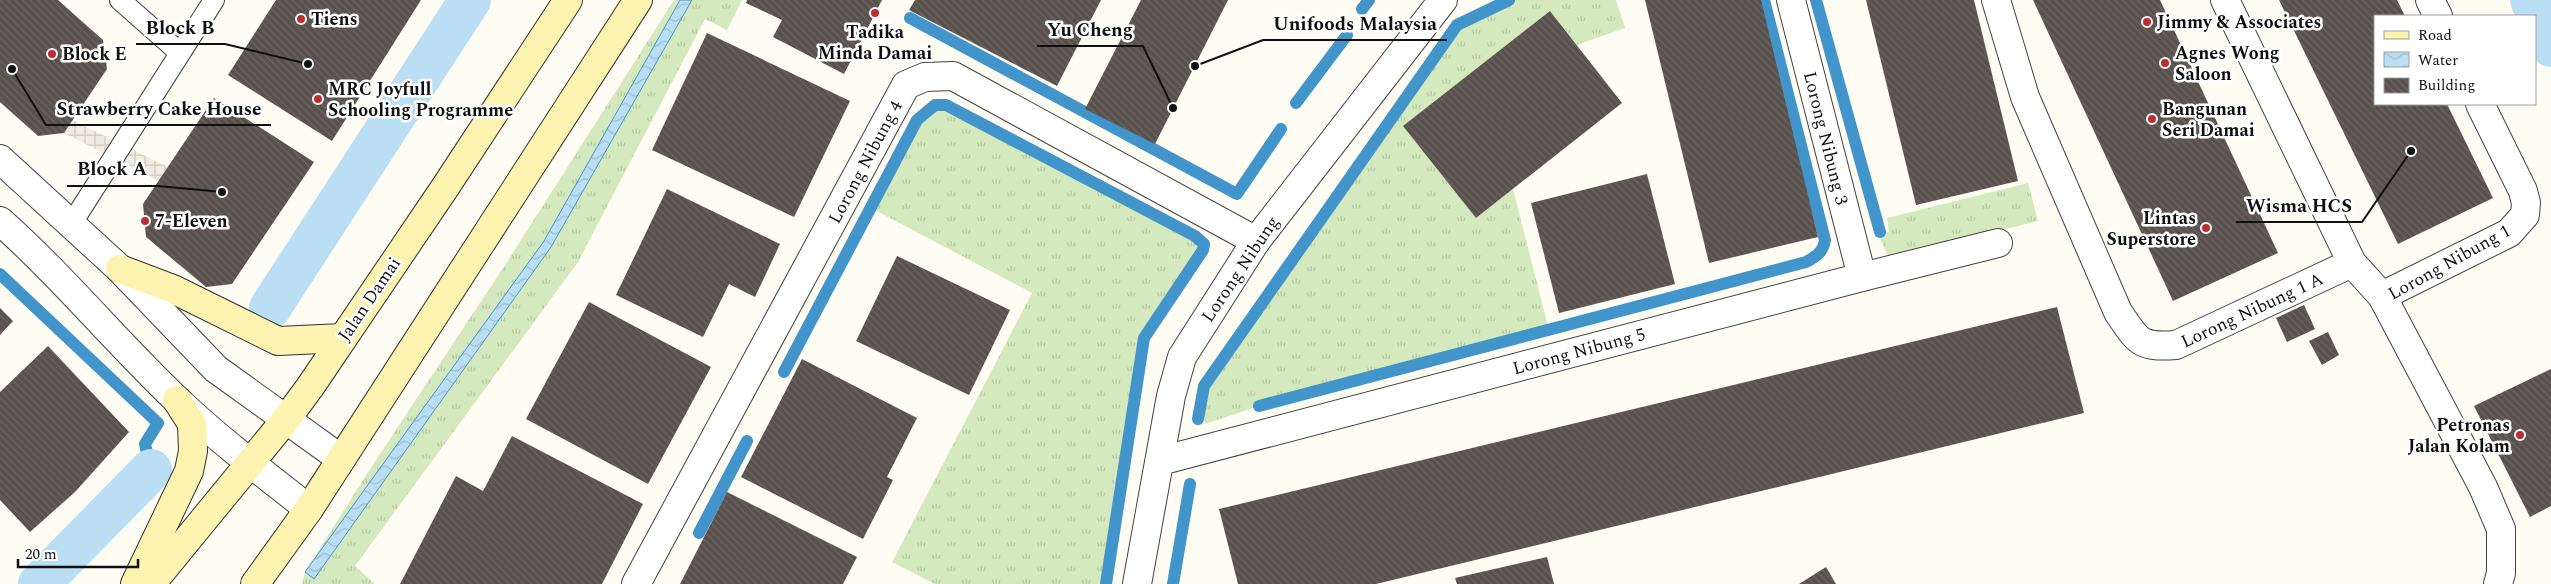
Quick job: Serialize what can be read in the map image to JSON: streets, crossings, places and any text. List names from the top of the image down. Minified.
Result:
{"streets":{"main road":["Jalan Damai"],"street":["Lorong Nibung 3","Lorong Nibung 4","Lorong Nibung 1","Lorong Nibung","Lorong Nibung 1 A","Lorong Nibung 5"]},"crossings":[["Lorong Nibung 3","Lorong Nibung 5"],["Lorong Nibung 4","Lorong Nibung"],["Lorong Nibung","Lorong Nibung 5"]],"places":["Tadika Minda Damai","Tiens","Jimmy & Associates","Block E","Agnes Wong Saloon","Block B","Unifoods Malaysia","Strawberry Cake House","MRC Joyfull Schooling Programme","Yu Cheng","Bangunan Seri Damai","Wisma HCS","Block A","7-Eleven","Lintas Superstore","Petronas Jalan Kolam"],"legend":["Road","Water","Building"],"scale_bar":"20 m"}
